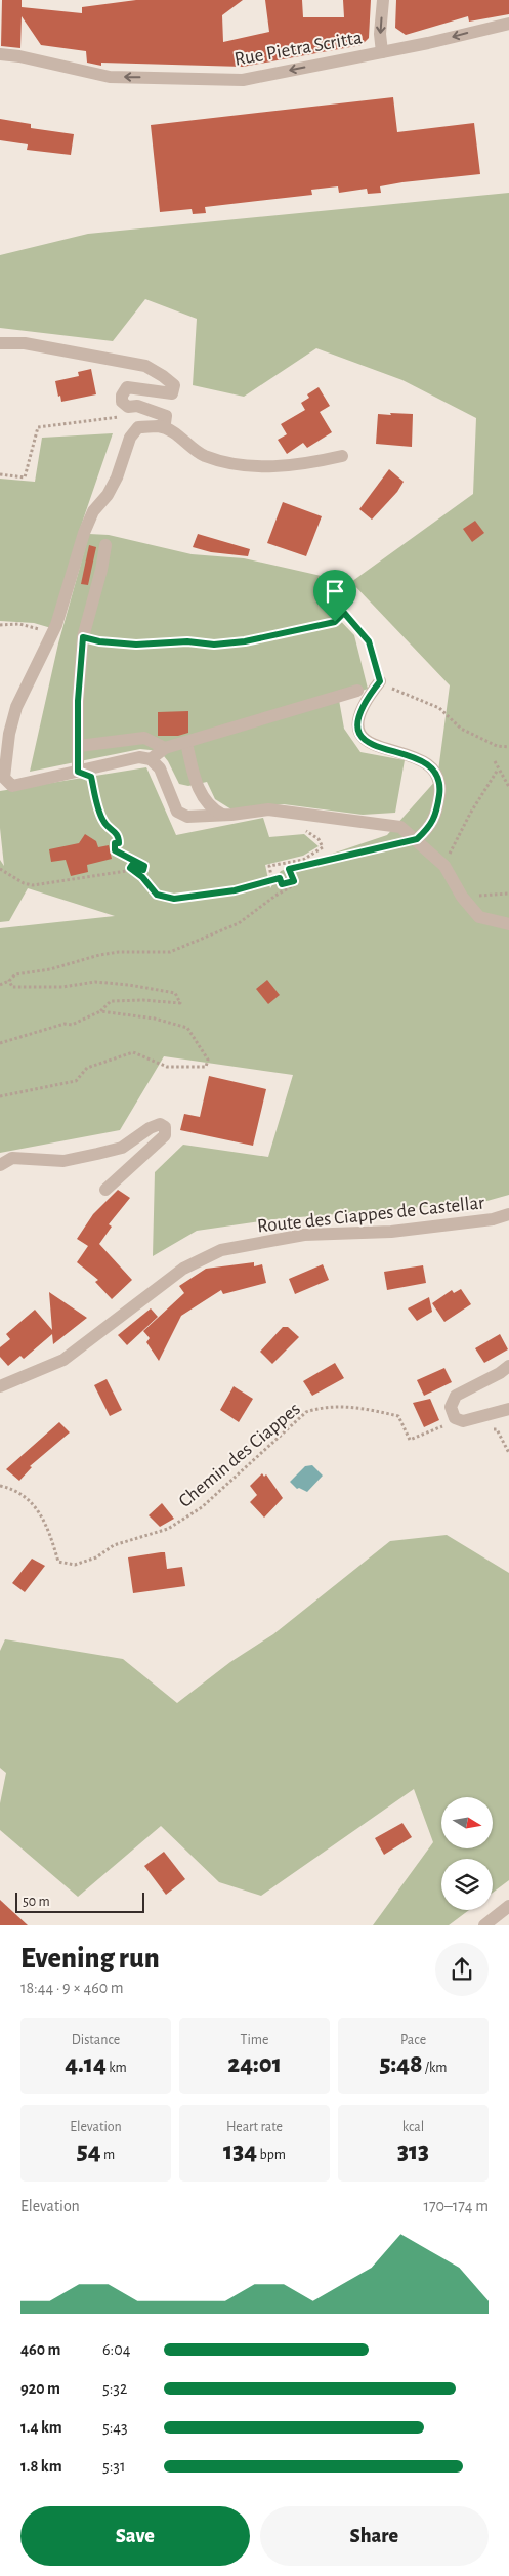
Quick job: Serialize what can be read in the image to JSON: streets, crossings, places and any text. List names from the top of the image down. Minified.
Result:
{"streets":{"street":["Rue Pietra Scritta","Route des Ciappes de Castellar"],"path":["Chemin des Ciappes"]},"one_way":["Rue Pietra Scritta"],"scale_bar":"50 m","north":"right","page":{"scale":"50 m","heading":["Evening run","18:44 · 9 × 460 m"],"stats":[["Distance","4.14 km"],["Time","24:01"],["Pace","5:48 /km"],["Elevation","54 m"],["Heart rate","134 bpm"],["kcal","313"]],"chart":["Elevation","170–174 m"],"list":[{"name":"460 m","note":"6:04"},{"name":"920 m","note":"5:32"},{"name":"1.4 km","note":"5:43"},{"name":"1.8 km","note":"5:31"}],"buttons":["Save","Share"]}}
